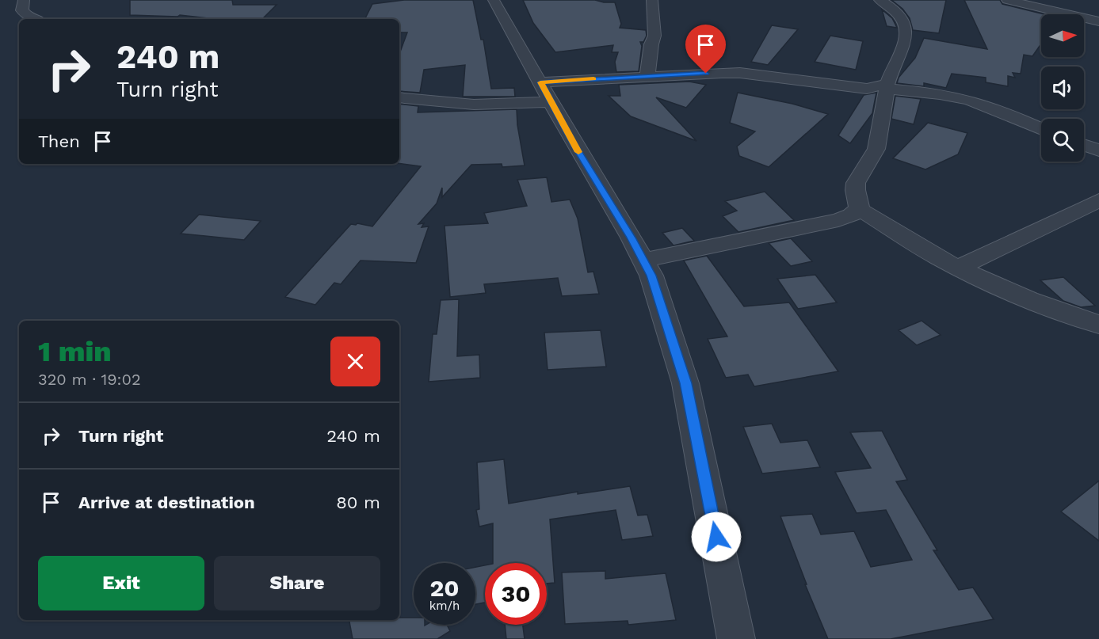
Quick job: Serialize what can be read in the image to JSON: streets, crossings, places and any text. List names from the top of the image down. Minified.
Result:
{"north":"right","page":{"turn":["240 m","Turn right"],"then":"Then","heading":["1 min","320 m · 19:02"],"list":[{"name":"Turn right","value":"240 m"},{"name":"Arrive at destination","value":"80 m"}],"buttons":["Exit","Share"],"speed":"20 km/h","limit":"30"}}
